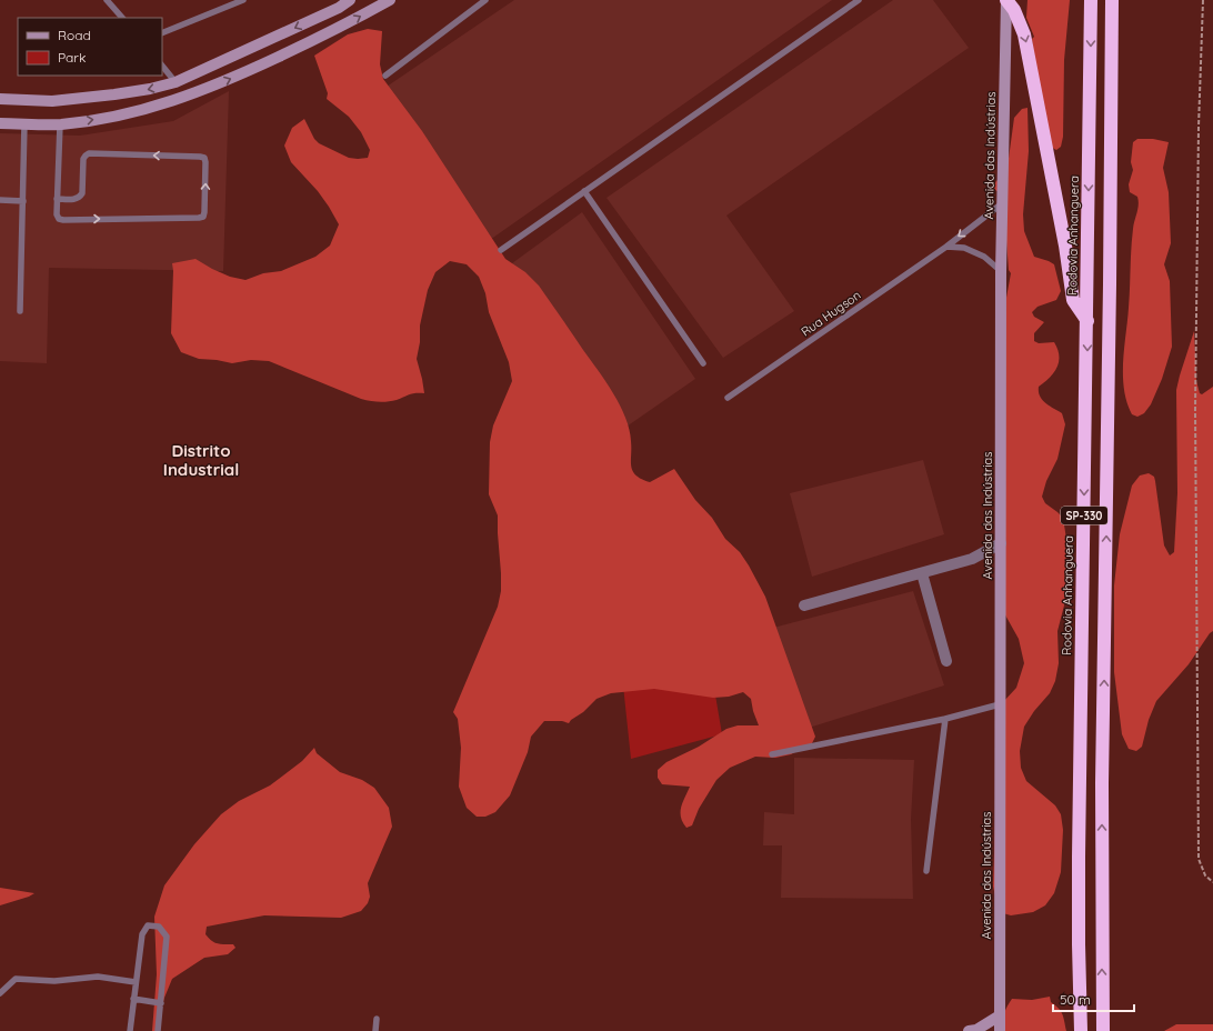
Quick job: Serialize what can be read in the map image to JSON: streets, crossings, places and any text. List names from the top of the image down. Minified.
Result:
{"streets":{"highway":["Rodovia Anhanguera","SP-330"],"street":["Avenida das Indústrias"],"lane":["Rua Hugson"]},"crossings":[["Avenida das Indústrias","Rua Hugson"]],"districts":["Distrito Industrial"],"legend":["Road","Park"],"scale_bar":"50 m"}
